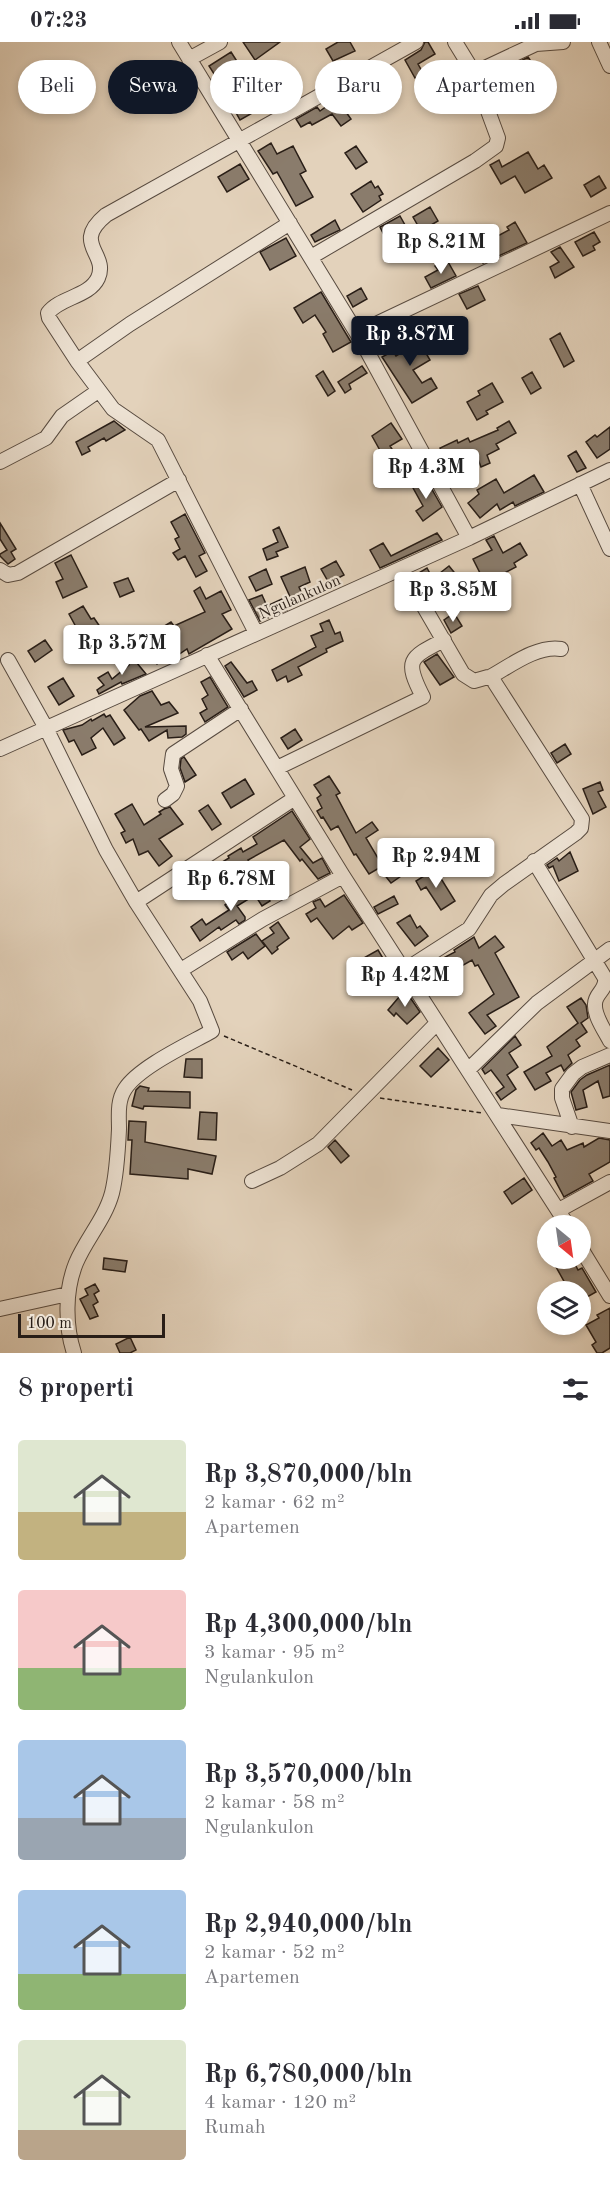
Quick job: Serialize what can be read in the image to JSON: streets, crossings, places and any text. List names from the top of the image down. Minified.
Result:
{"streets":{"street":["Ngulankulon"]},"scale_bar":"100 m","north":"bottom right","page":{"status":"07:23","chip":["Beli","Sewa","Filter","Baru","Apartemen"],"price":["Rp 8.21M","Rp 3.87M","Rp 4.3M","Rp 3.85M","Rp 3.57M","Rp 2.94M","Rp 6.78M","Rp 4.42M"],"scale":"100 m","heading":"8 properti","list":[{"name":"Rp 3,870,000/bln","note":"2 kamar · 62 m² · Apartemen"},{"name":"Rp 4,300,000/bln","note":"3 kamar · 95 m² · Ngulankulon"},{"name":"Rp 3,570,000/bln","note":"2 kamar · 58 m² · Ngulankulon"},{"name":"Rp 2,940,000/bln","note":"2 kamar · 52 m² · Apartemen"},{"name":"Rp 6,780,000/bln","note":"4 kamar · 120 m² · Rumah"}]}}
